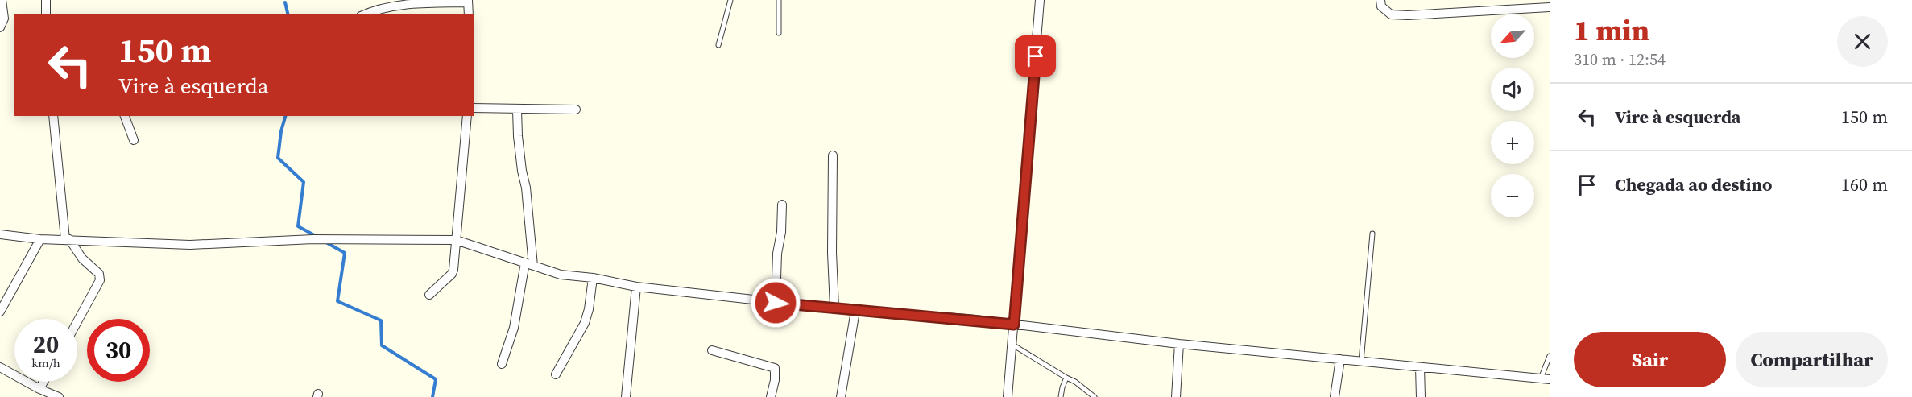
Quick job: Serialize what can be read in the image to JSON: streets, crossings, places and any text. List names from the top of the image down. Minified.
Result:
{"north":"bottom left","page":{"heading":["1 min","310 m · 12:54"],"map_buttons":["+","−"],"turn":["150 m","Vire à esquerda"],"list":[{"name":"Vire à esquerda","value":"150 m"},{"name":"Chegada ao destino","value":"160 m"}],"speed":"20 km/h","limit":"30","buttons":["Sair","Compartilhar"]}}
